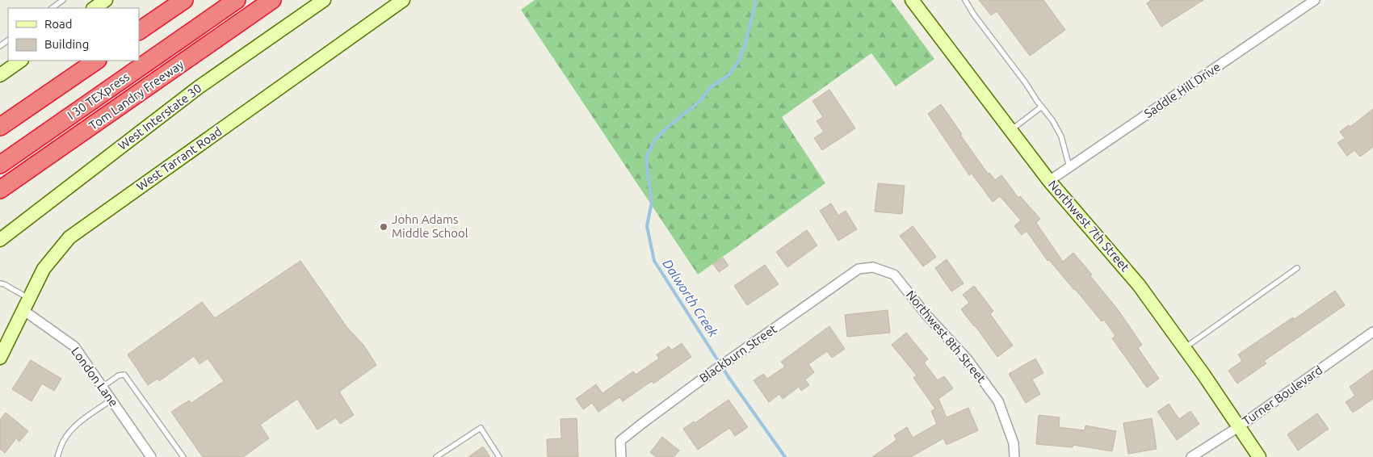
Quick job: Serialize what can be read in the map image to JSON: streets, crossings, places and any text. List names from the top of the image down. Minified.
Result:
{"streets":{"highway":["Tom Landry Freeway","I 30 TEXpress"],"street":["Saddle Hill Drive","West Interstate 30","West Tarrant Road","Northwest 7th Street","Northwest 8th Street","Blackburn Street","London Lane","Turner Boulevard"]},"crossings":[["Saddle Hill Drive","Northwest 7th Street"],["West Tarrant Road","London Lane"],["Northwest 7th Street","Turner Boulevard"],["Northwest 8th Street","Blackburn Street"]],"water":["Dalworth Creek"],"places":["John Adams Middle School"],"legend":["Road","Building"]}
